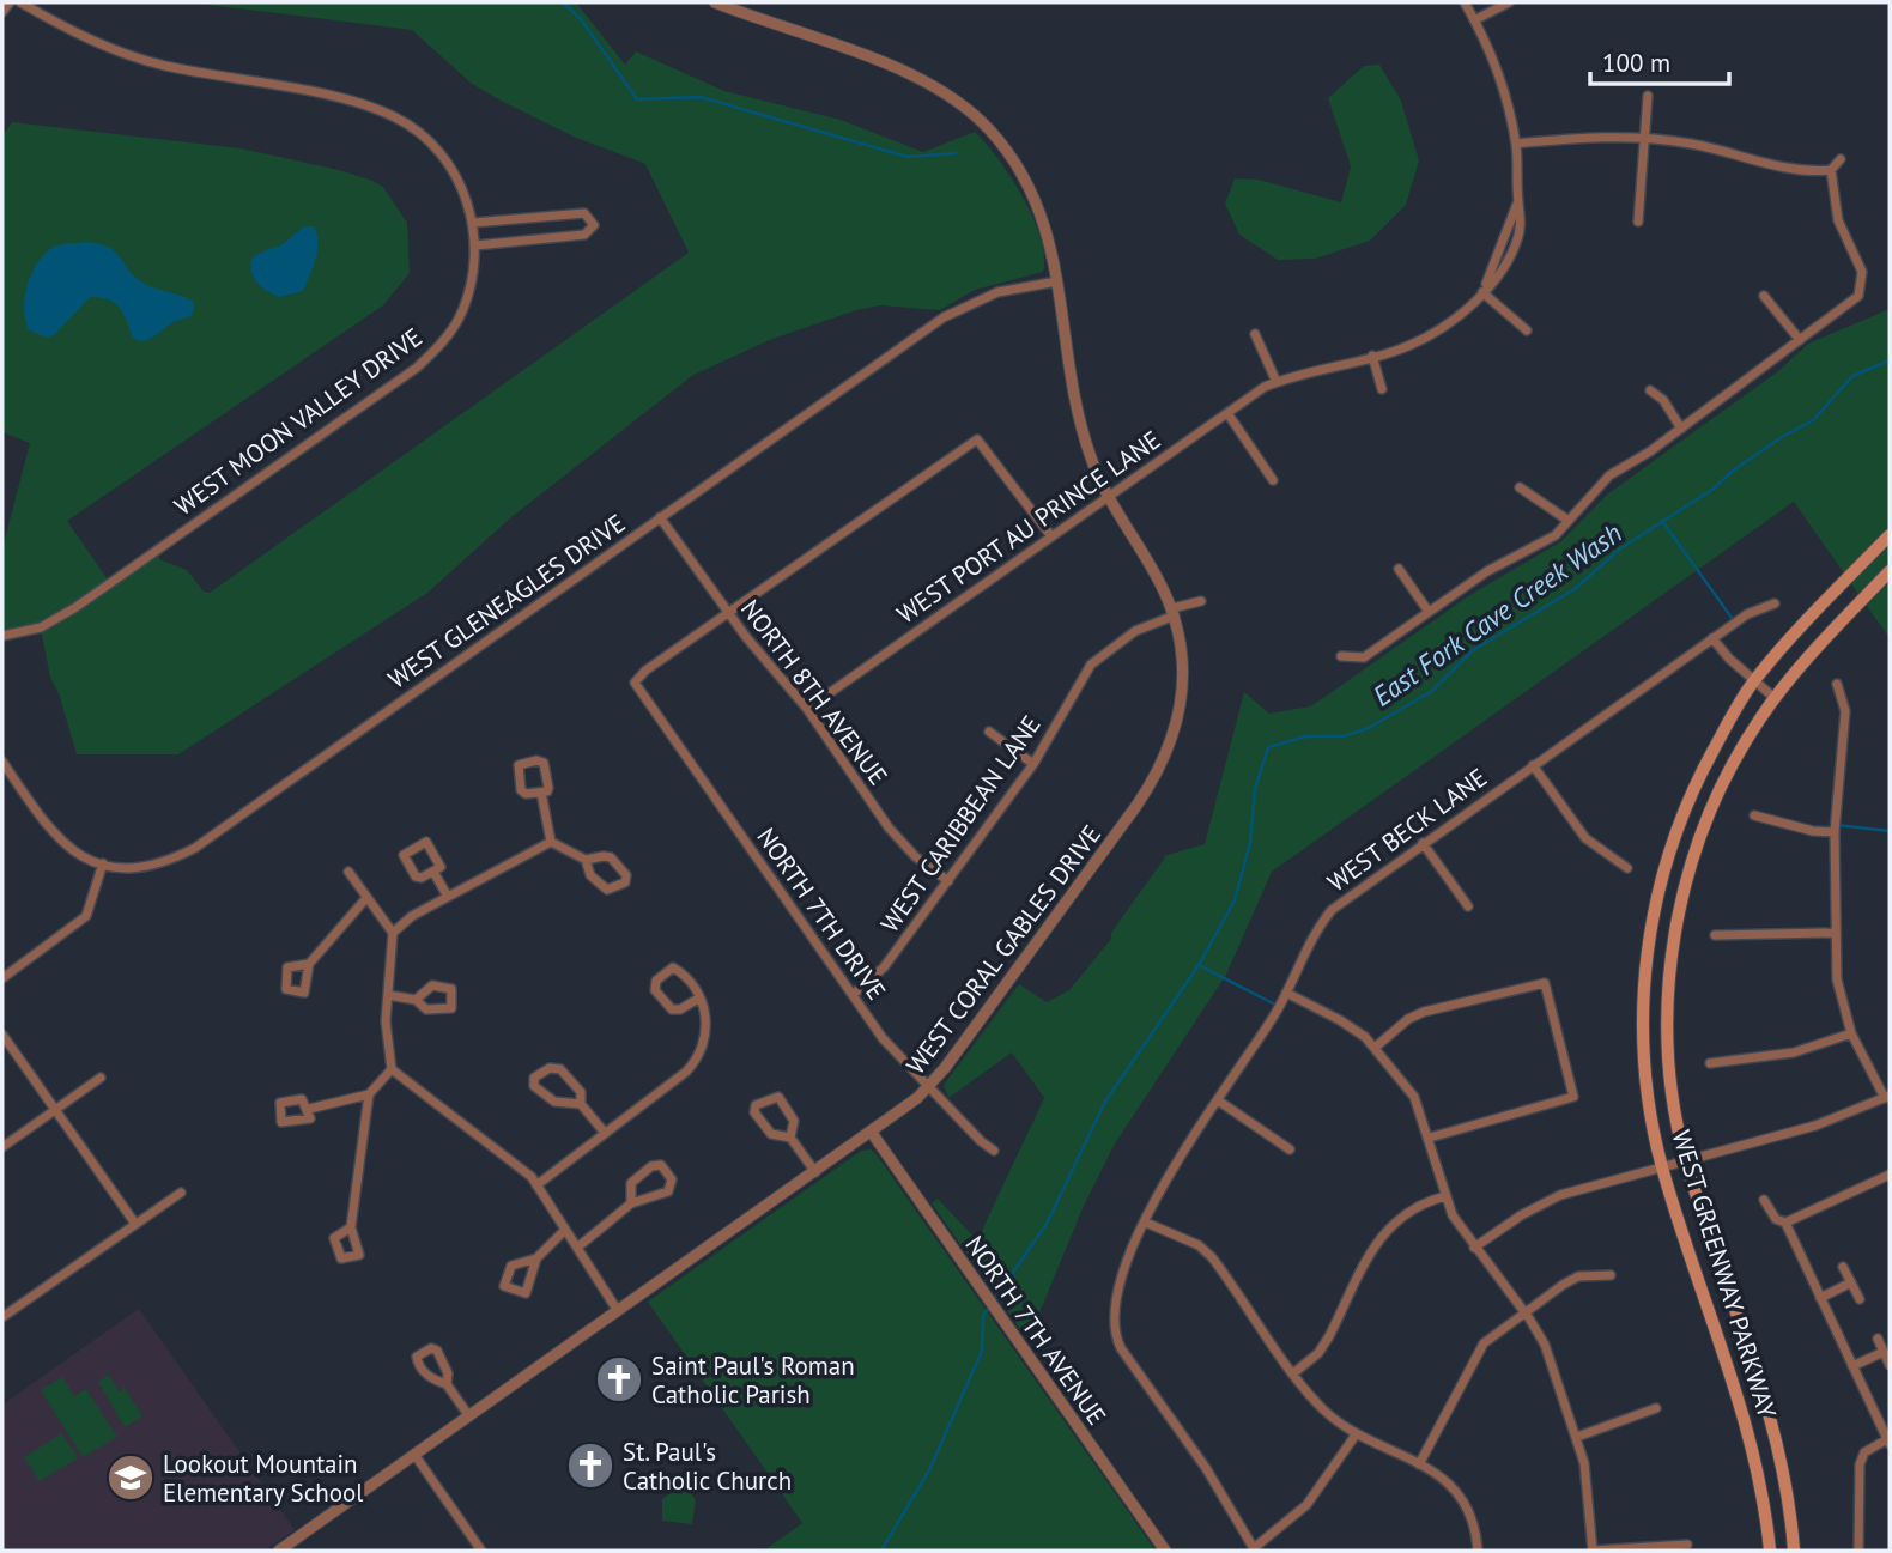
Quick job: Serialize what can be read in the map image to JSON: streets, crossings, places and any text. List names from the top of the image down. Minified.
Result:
{"streets":{"main road":["WEST GREENWAY PARKWAY"],"street":["WEST MOON VALLEY DRIVE","WEST PORT AU PRINCE LANE","WEST GLENEAGLES DRIVE","NORTH 8TH AVENUE","WEST CARIBBEAN LANE","WEST BECK LANE","NORTH 7TH DRIVE","WEST CORAL GABLES DRIVE","NORTH 7TH AVENUE"]},"crossings":[["WEST PORT AU PRINCE LANE","NORTH 8TH AVENUE"],["WEST PORT AU PRINCE LANE","WEST CORAL GABLES DRIVE"],["WEST GLENEAGLES DRIVE","NORTH 8TH AVENUE"],["WEST GLENEAGLES DRIVE","WEST CORAL GABLES DRIVE"],["NORTH 8TH AVENUE","WEST CARIBBEAN LANE"],["NORTH 8TH AVENUE","NORTH 7TH DRIVE"],["WEST CARIBBEAN LANE","NORTH 7TH DRIVE"],["WEST CARIBBEAN LANE","WEST CORAL GABLES DRIVE"],["NORTH 7TH DRIVE","WEST CORAL GABLES DRIVE"],["WEST CORAL GABLES DRIVE","NORTH 7TH AVENUE"]],"water":["East Fork Cave Creek Wash"],"places":{"church":["Saint Paul's Roman Catholic Parish","St. Paul's Catholic Church"],"school or university":["Lookout Mountain Elementary School"]},"scale_bar":"100 m"}
